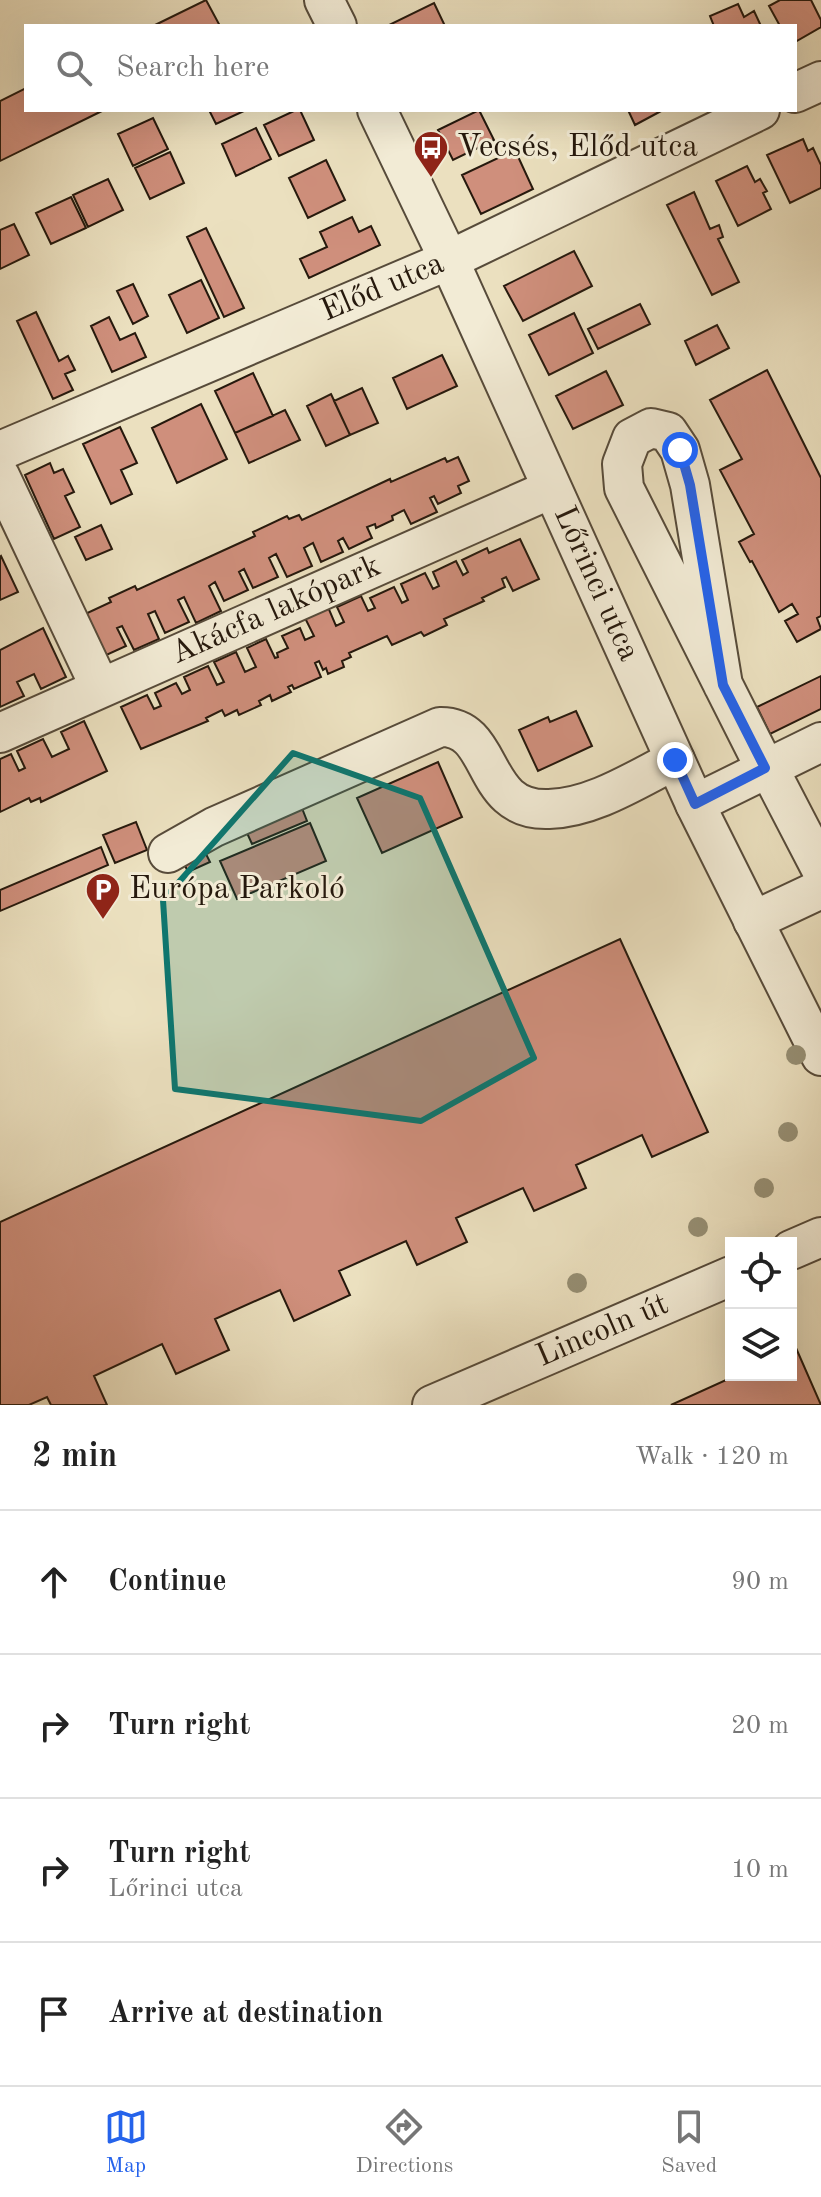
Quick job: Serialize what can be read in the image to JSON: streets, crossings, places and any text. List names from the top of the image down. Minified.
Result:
{"streets":{"street":["Előd utca","Lőrinci utca","Akácfa lakópark","Lincoln út"]},"crossings":[["Előd utca","Lőrinci utca"],["Lőrinci utca","Akácfa lakópark"]],"places":{"bus stop":["Vecsés, Előd utca"],"parking":["Európa Parkoló"]},"page":{"search":"Search here","heading":["2 min","Walk · 120 m"],"list":[["Continue","90 m"],["Turn right","20 m"],["Turn right","Lőrinci utca","10 m"],"Arrive at destination"],"nav":["Map","Directions","Saved"]}}
